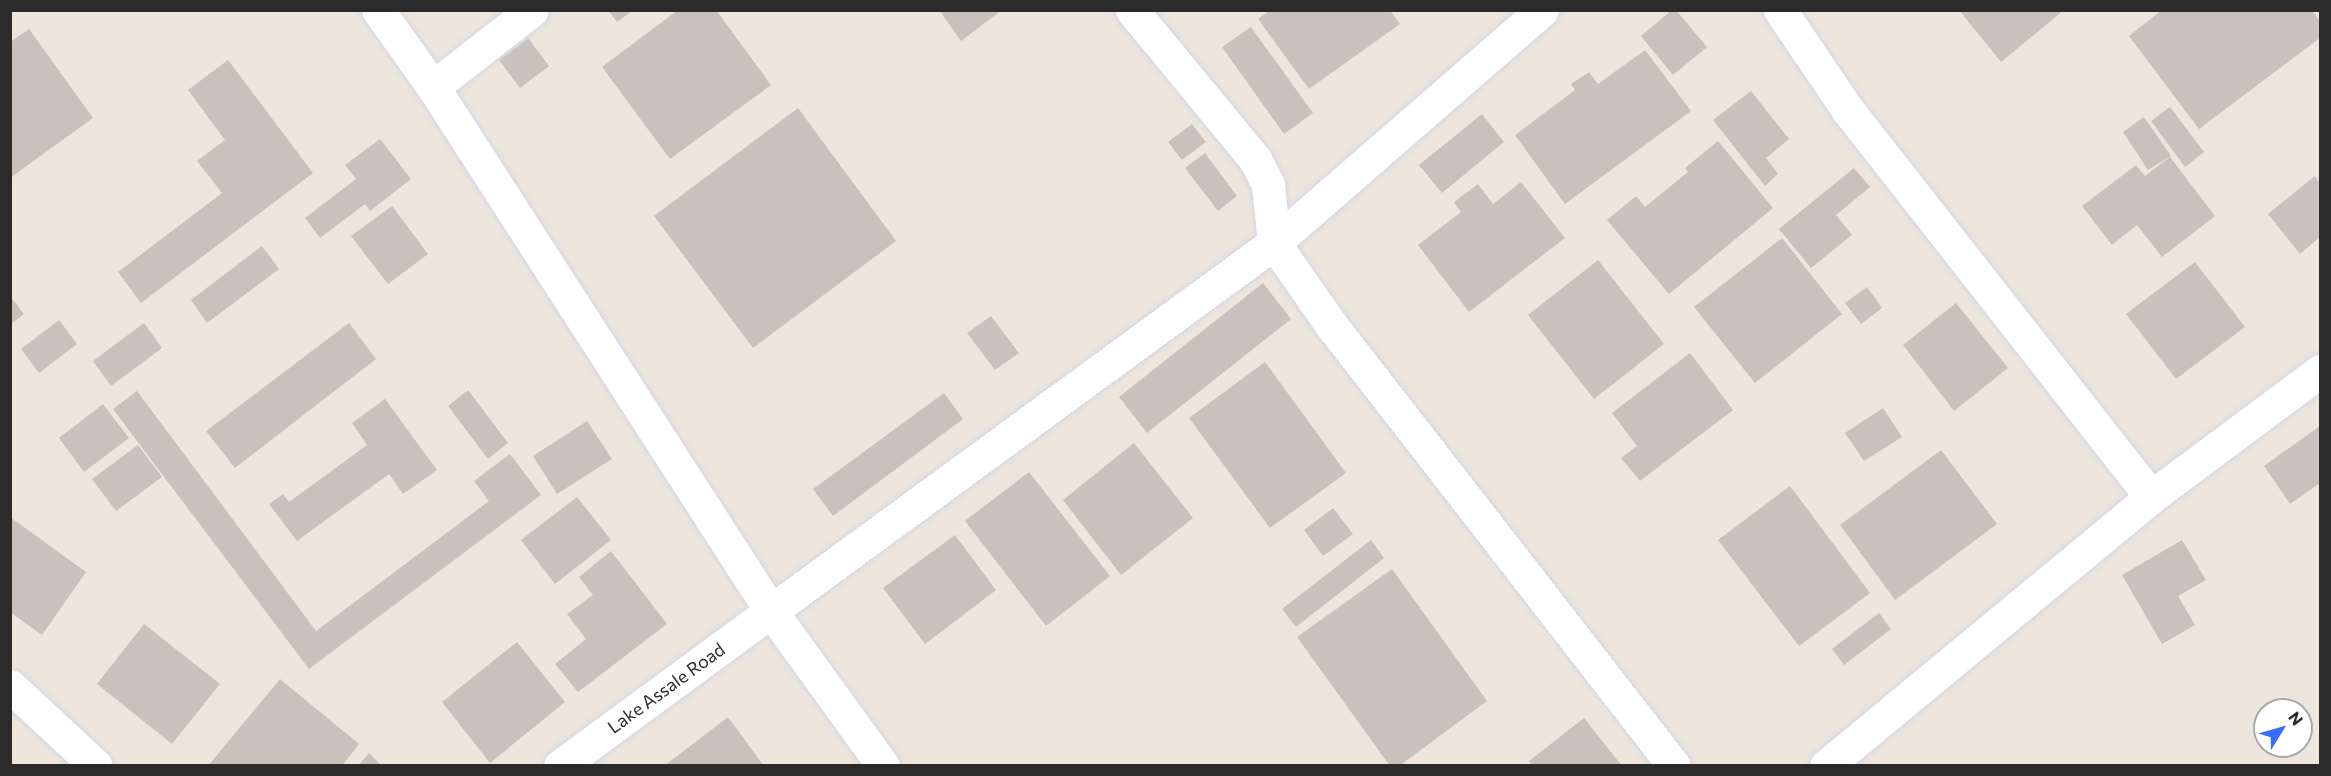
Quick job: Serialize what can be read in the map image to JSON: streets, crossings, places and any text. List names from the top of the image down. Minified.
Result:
{"streets":{"street":["Lake Assale Road"]},"north":"top right"}
